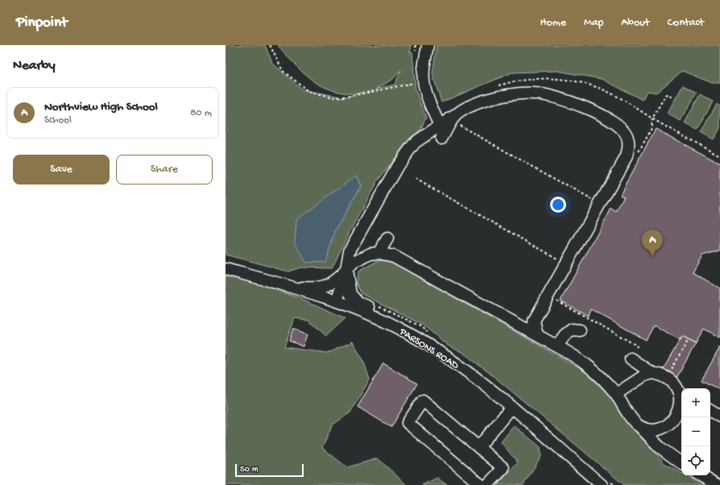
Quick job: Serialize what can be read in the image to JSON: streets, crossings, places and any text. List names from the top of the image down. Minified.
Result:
{"streets":{"street":["PARSONS ROAD"]},"scale_bar":"50 m","page":{"header":"Pinpoint","nav":["Home","Map","About","Contact"],"heading":"Nearby","list":[{"mark":"A","name":"Northview High School","note":"School","value":"80 m"}],"buttons":["Save","Share"],"pins":"A","map_buttons":["+","−"],"scale":"50 m"}}
